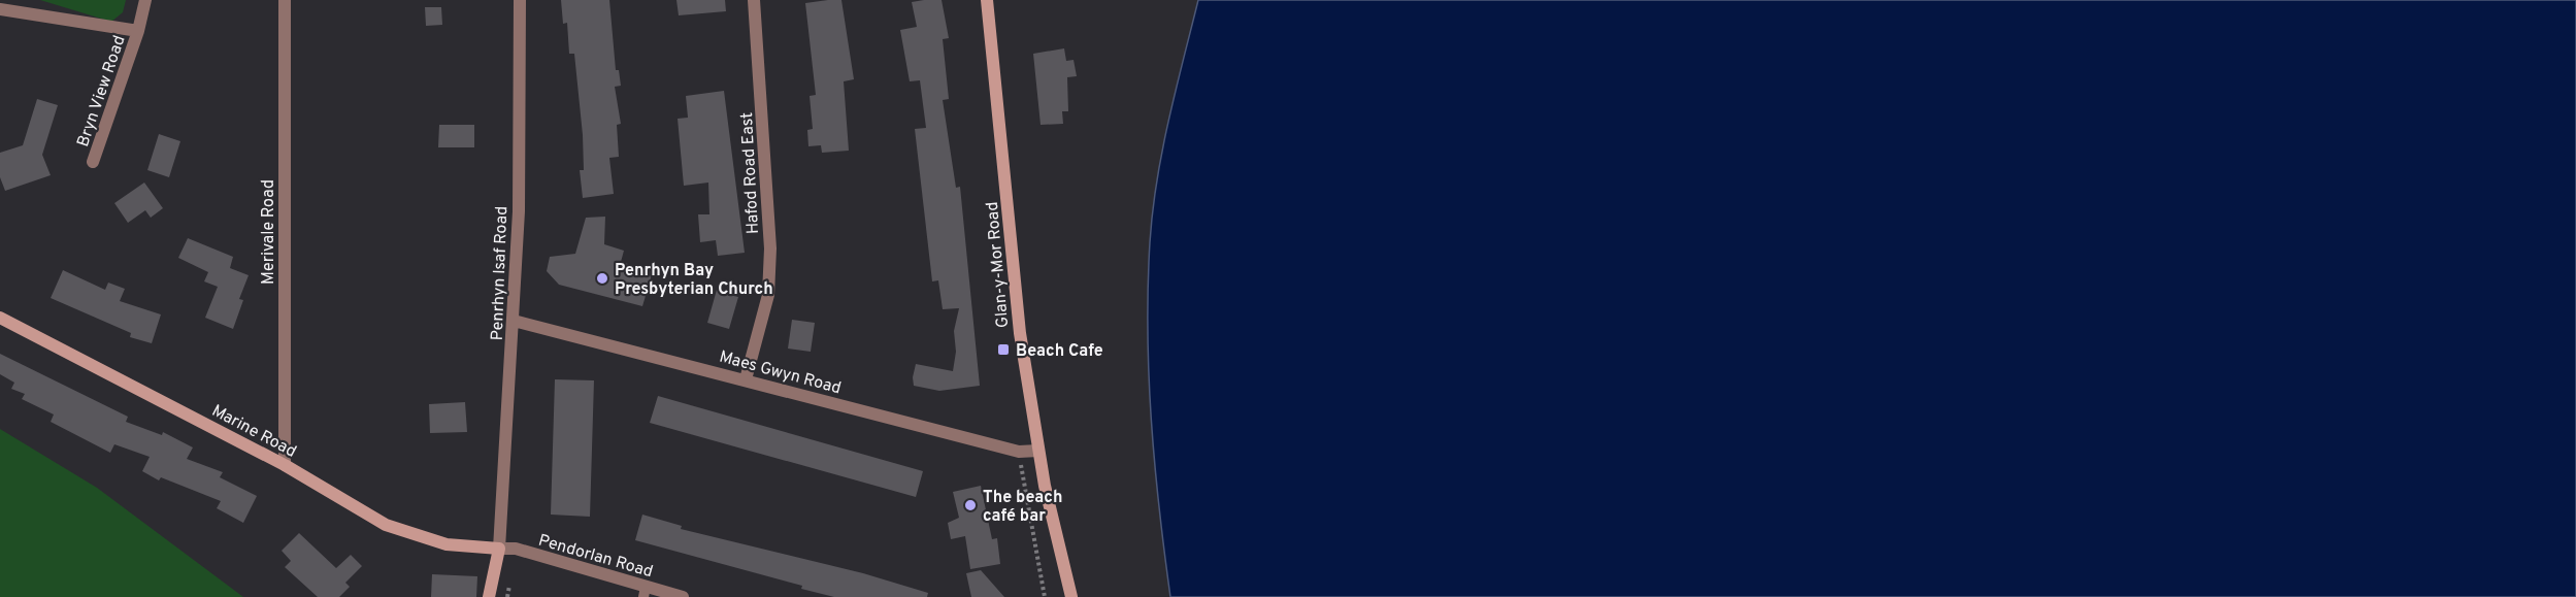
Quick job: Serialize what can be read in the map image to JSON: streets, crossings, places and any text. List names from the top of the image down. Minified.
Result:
{"streets":{"street":["Bryn View Road","Hafod Road East","Merivale Road","Glan-y-Mor Road","Penrhyn Isaf Road","Maes Gwyn Road","Marine Road","Pendorlan Road"]},"crossings":[["Hafod Road East","Maes Gwyn Road"],["Merivale Road","Marine Road"],["Glan-y-Mor Road","Maes Gwyn Road"],["Penrhyn Isaf Road","Maes Gwyn Road"],["Penrhyn Isaf Road","Marine Road"],["Penrhyn Isaf Road","Pendorlan Road"],["Marine Road","Pendorlan Road"]],"places":{"other":["Penrhyn Bay Presbyterian Church","The beach café bar"],"transit":["Beach Cafe"]}}
